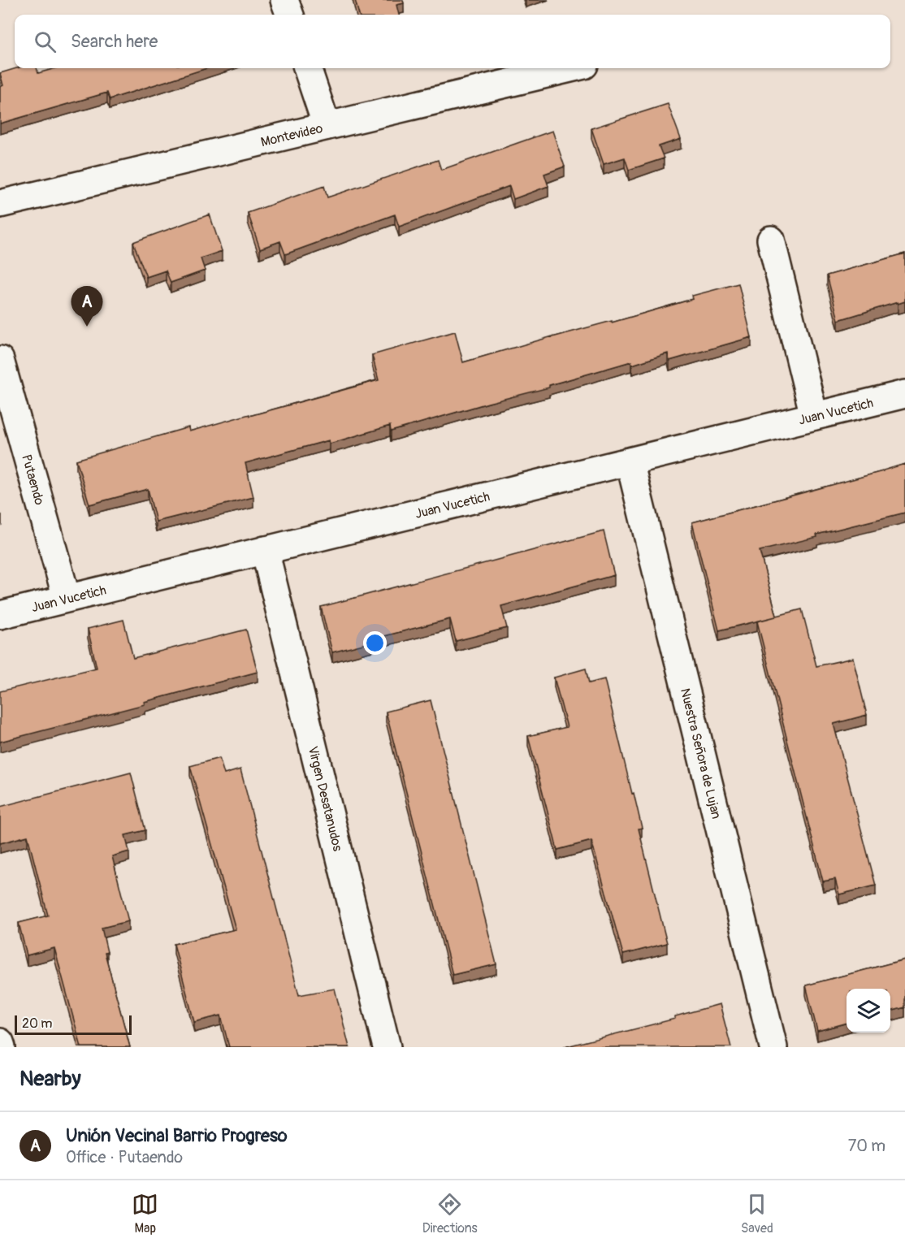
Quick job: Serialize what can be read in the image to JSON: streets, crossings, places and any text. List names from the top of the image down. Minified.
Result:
{"streets":{"street":["Montevideo","Juan Vucetich","Putaendo","Nuestra Señora de Lujan","Virgen Desatanudos"]},"crossings":[["Juan Vucetich","Putaendo"],["Juan Vucetich","Nuestra Señora de Lujan"],["Juan Vucetich","Virgen Desatanudos"]],"scale_bar":"20 m","page":{"search":"Search here","pins":"A","scale":"20 m","heading":"Nearby","list":[{"mark":"A","name":"Unión Vecinal Barrio Progreso","note":"Office · Putaendo","value":"70 m"}],"nav":["Map","Directions","Saved"]}}
